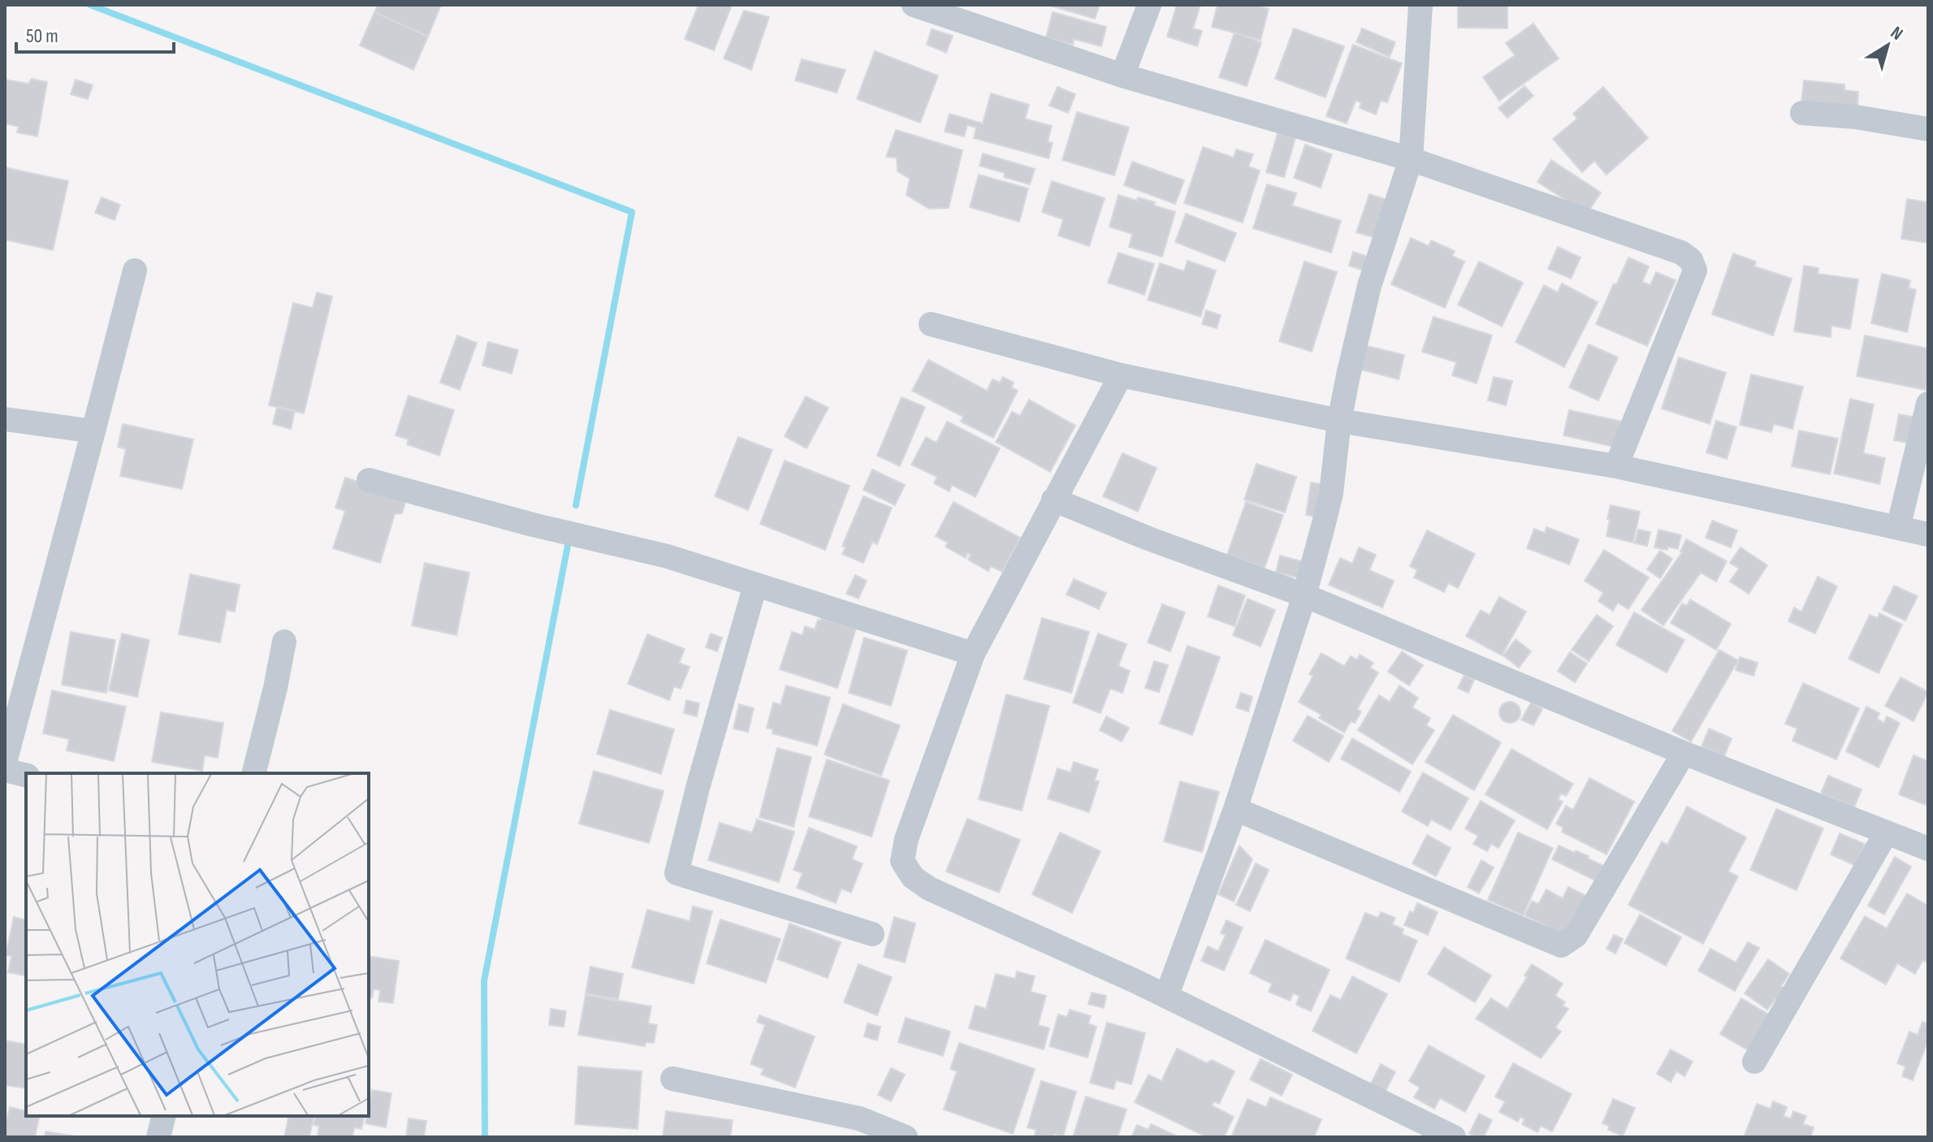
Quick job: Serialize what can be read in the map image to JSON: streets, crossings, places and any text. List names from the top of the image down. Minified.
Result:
{"scale_bar":"50 m","north":"top right"}
